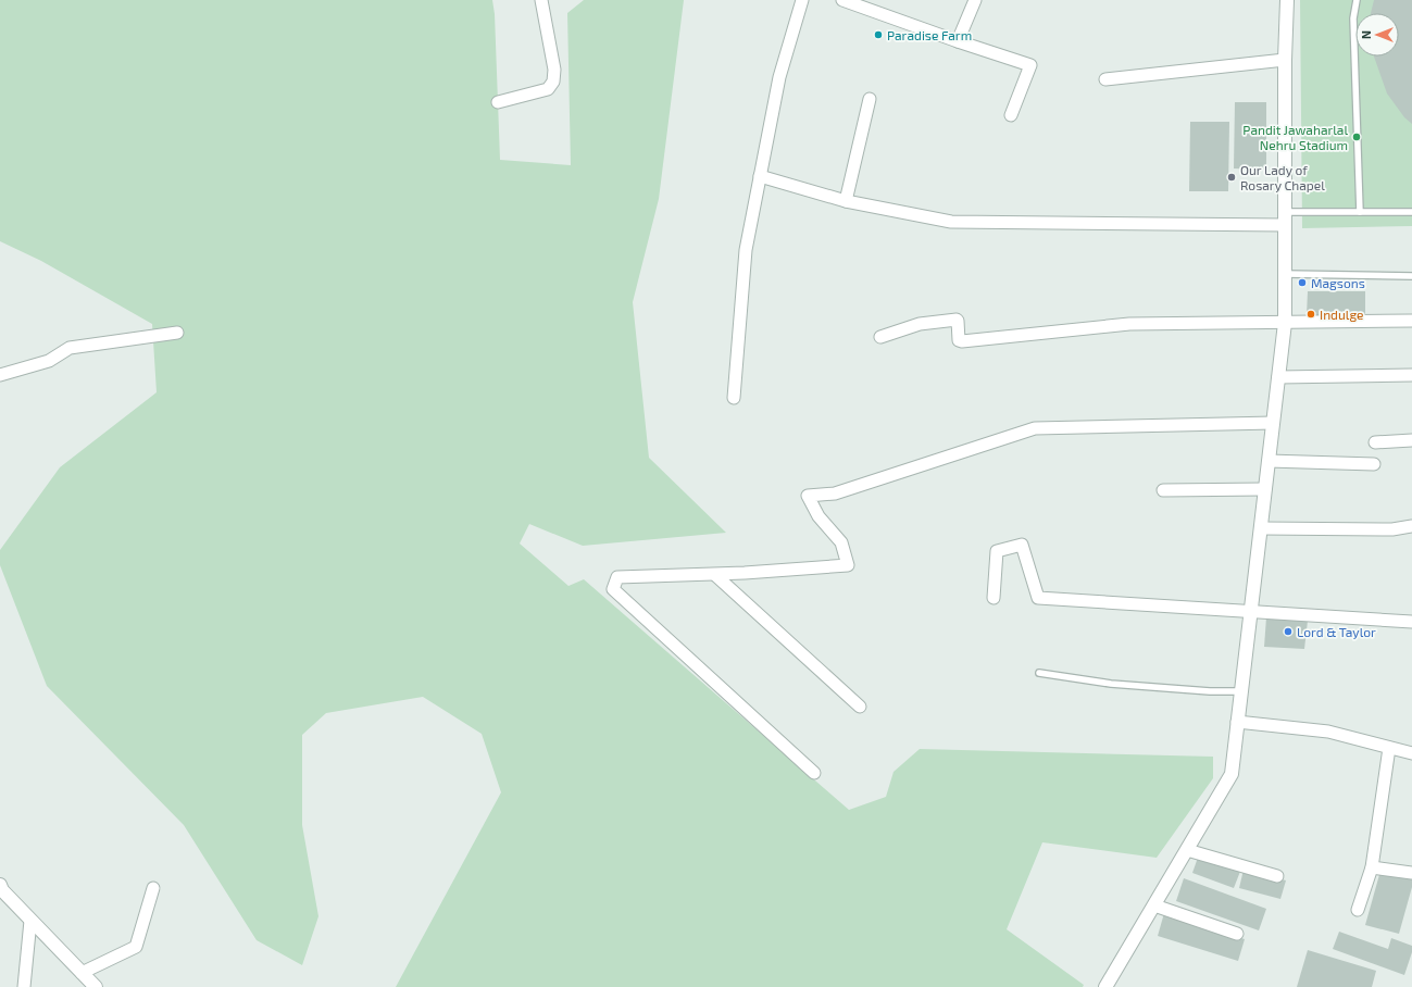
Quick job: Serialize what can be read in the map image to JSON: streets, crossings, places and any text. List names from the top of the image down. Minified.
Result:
{"places":["Paradise Farm","Pandit Jawaharlal Nehru Stadium","Our Lady of Rosary Chapel","Magsons","Indulge","Lord & Taylor"],"north":"left"}
